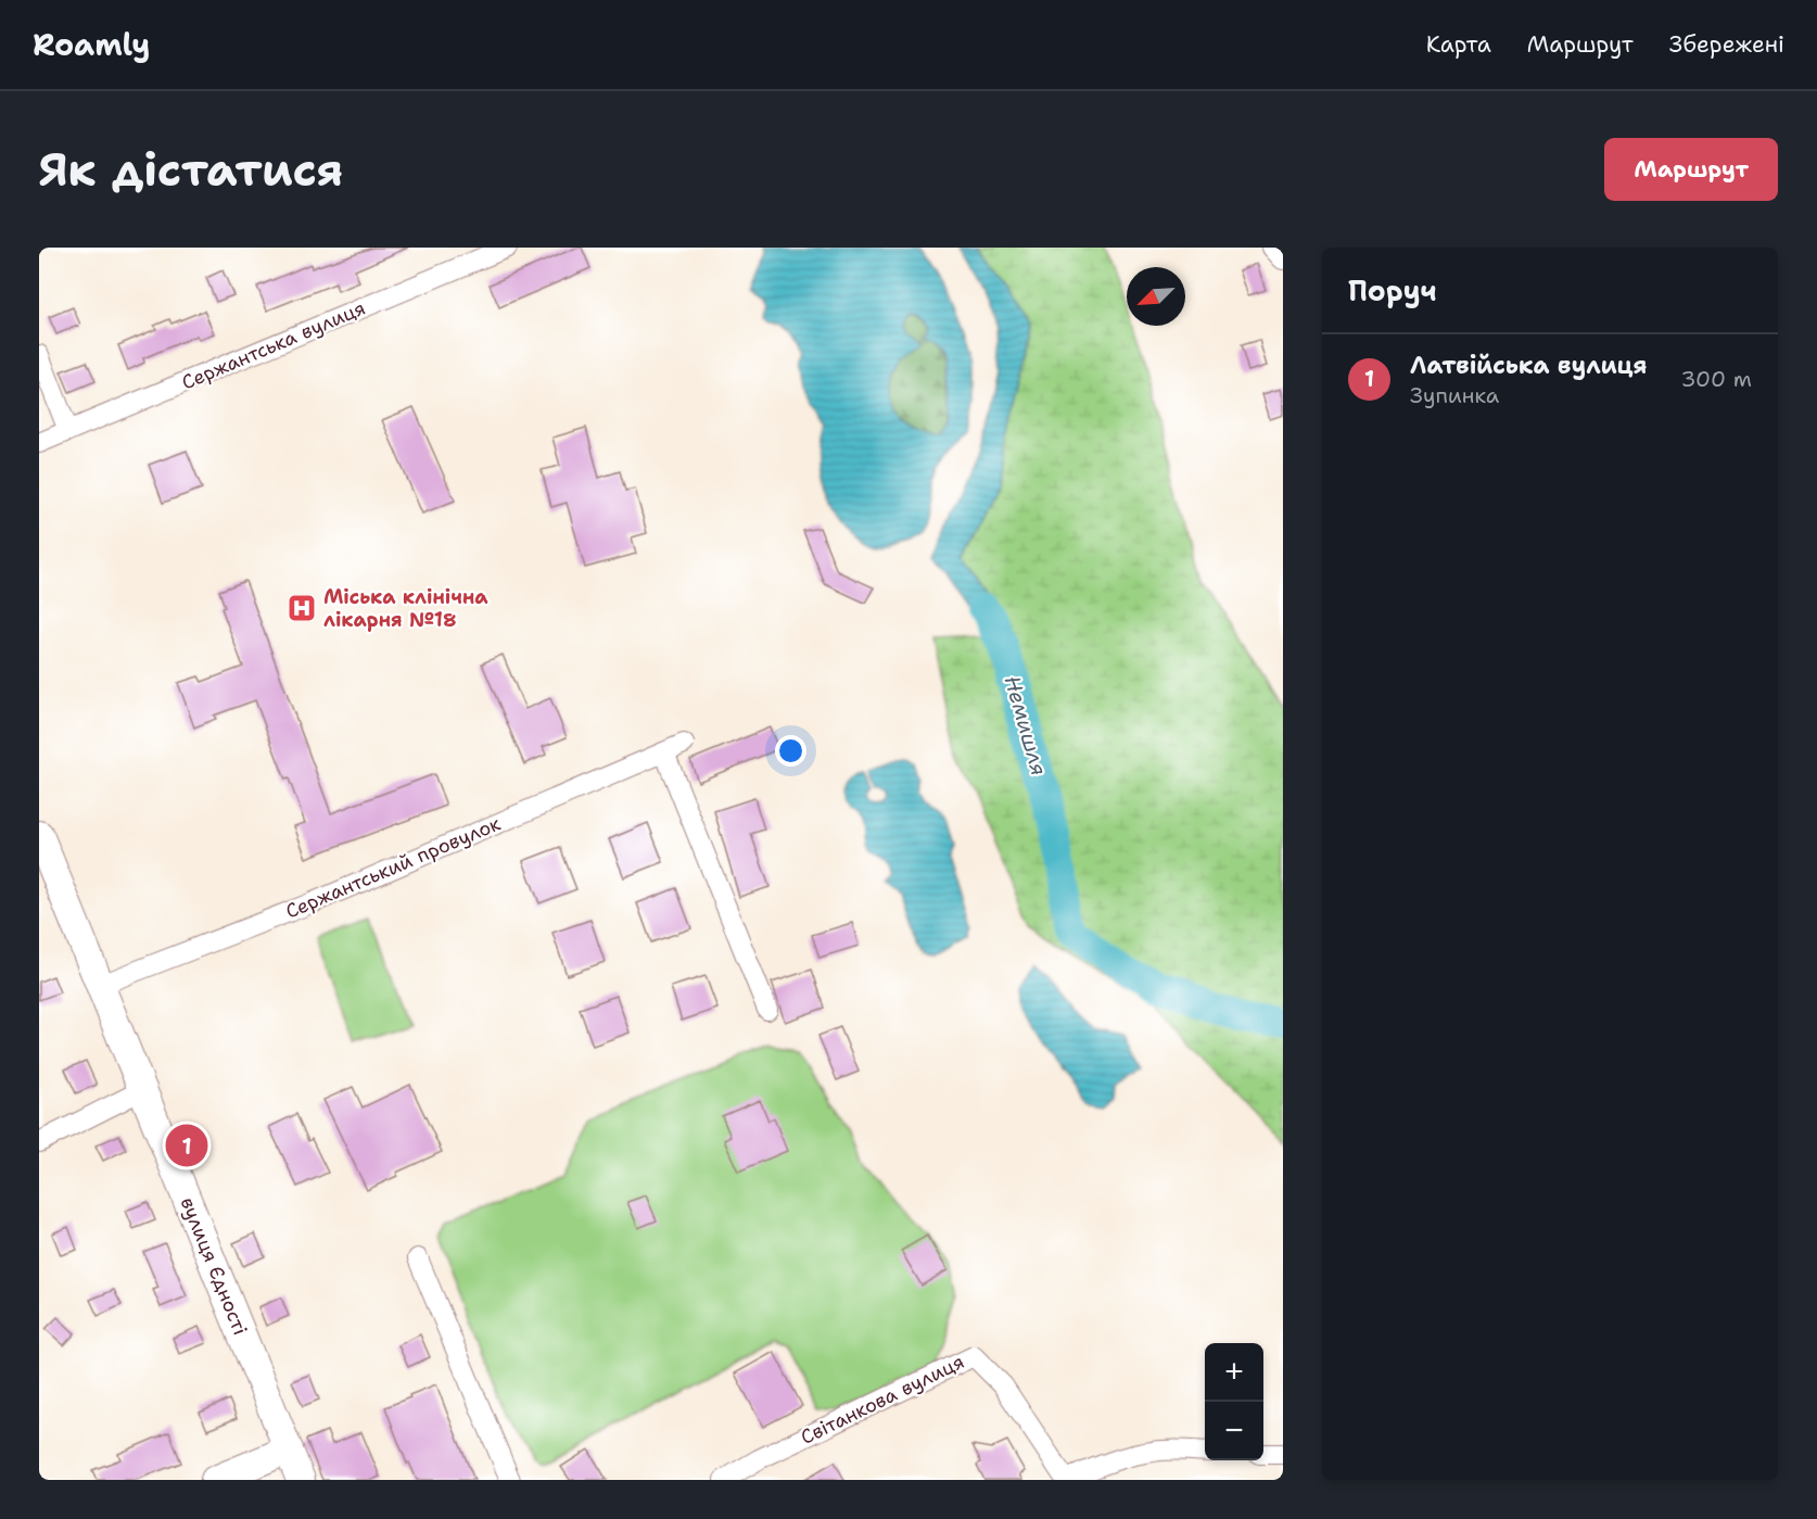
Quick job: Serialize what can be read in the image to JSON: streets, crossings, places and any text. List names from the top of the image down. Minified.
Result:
{"streets":{"main road":["вулиця Єдності"],"street":["Сержантська вулиця","Сержантський провулок","Світанкова вулиця"]},"crossings":[["Сержантський провулок","вулиця Єдності"]],"water":["Немишля"],"places":{"hospital":["Міська клінічна лікарня №18"]},"north":"bottom left","page":{"header":"Roamly","nav":["Карта","Маршрут","Збережені"],"buttons":"Маршрут","title":"Як дістатися","heading":"Поруч","list":[{"mark":"1","name":"Латвійська вулиця","note":"Зупинка","value":"300 m"}],"pins":"1","map_buttons":["+","−"]}}
